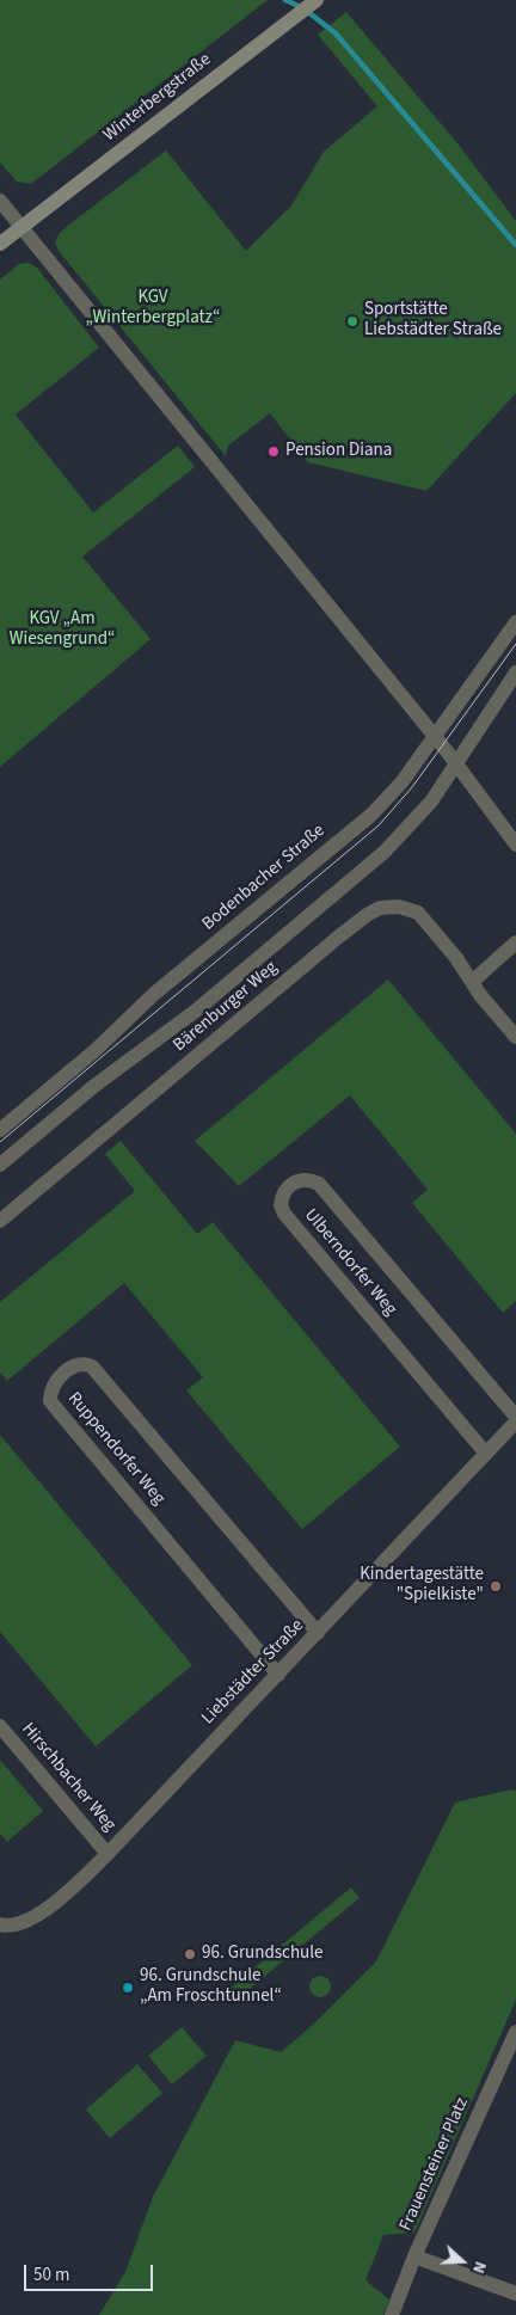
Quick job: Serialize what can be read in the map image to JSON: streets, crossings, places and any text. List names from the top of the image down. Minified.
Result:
{"streets":{"main road":["Winterbergstraße"],"street":["Bodenbacher Straße","Bärenburger Weg","Ulberndorfer Weg","Ruppendorfer Weg","Liebstädter Straße","Hirschbacher Weg","Frauensteiner Platz"]},"crossings":[["Ulberndorfer Weg","Liebstädter Straße"],["Ruppendorfer Weg","Liebstädter Straße"],["Liebstädter Straße","Hirschbacher Weg"]],"parks":["KGV „Winterbergplatz“","KGV „Am Wiesengrund“"],"places":["Sportstätte Liebstädter Straße","Pension Diana","Kindertagestätte \"Spielkiste\"","96. Grundschule","96. Grundschule „Am Froschtunnel“"],"scale_bar":"50 m","north":"right"}
